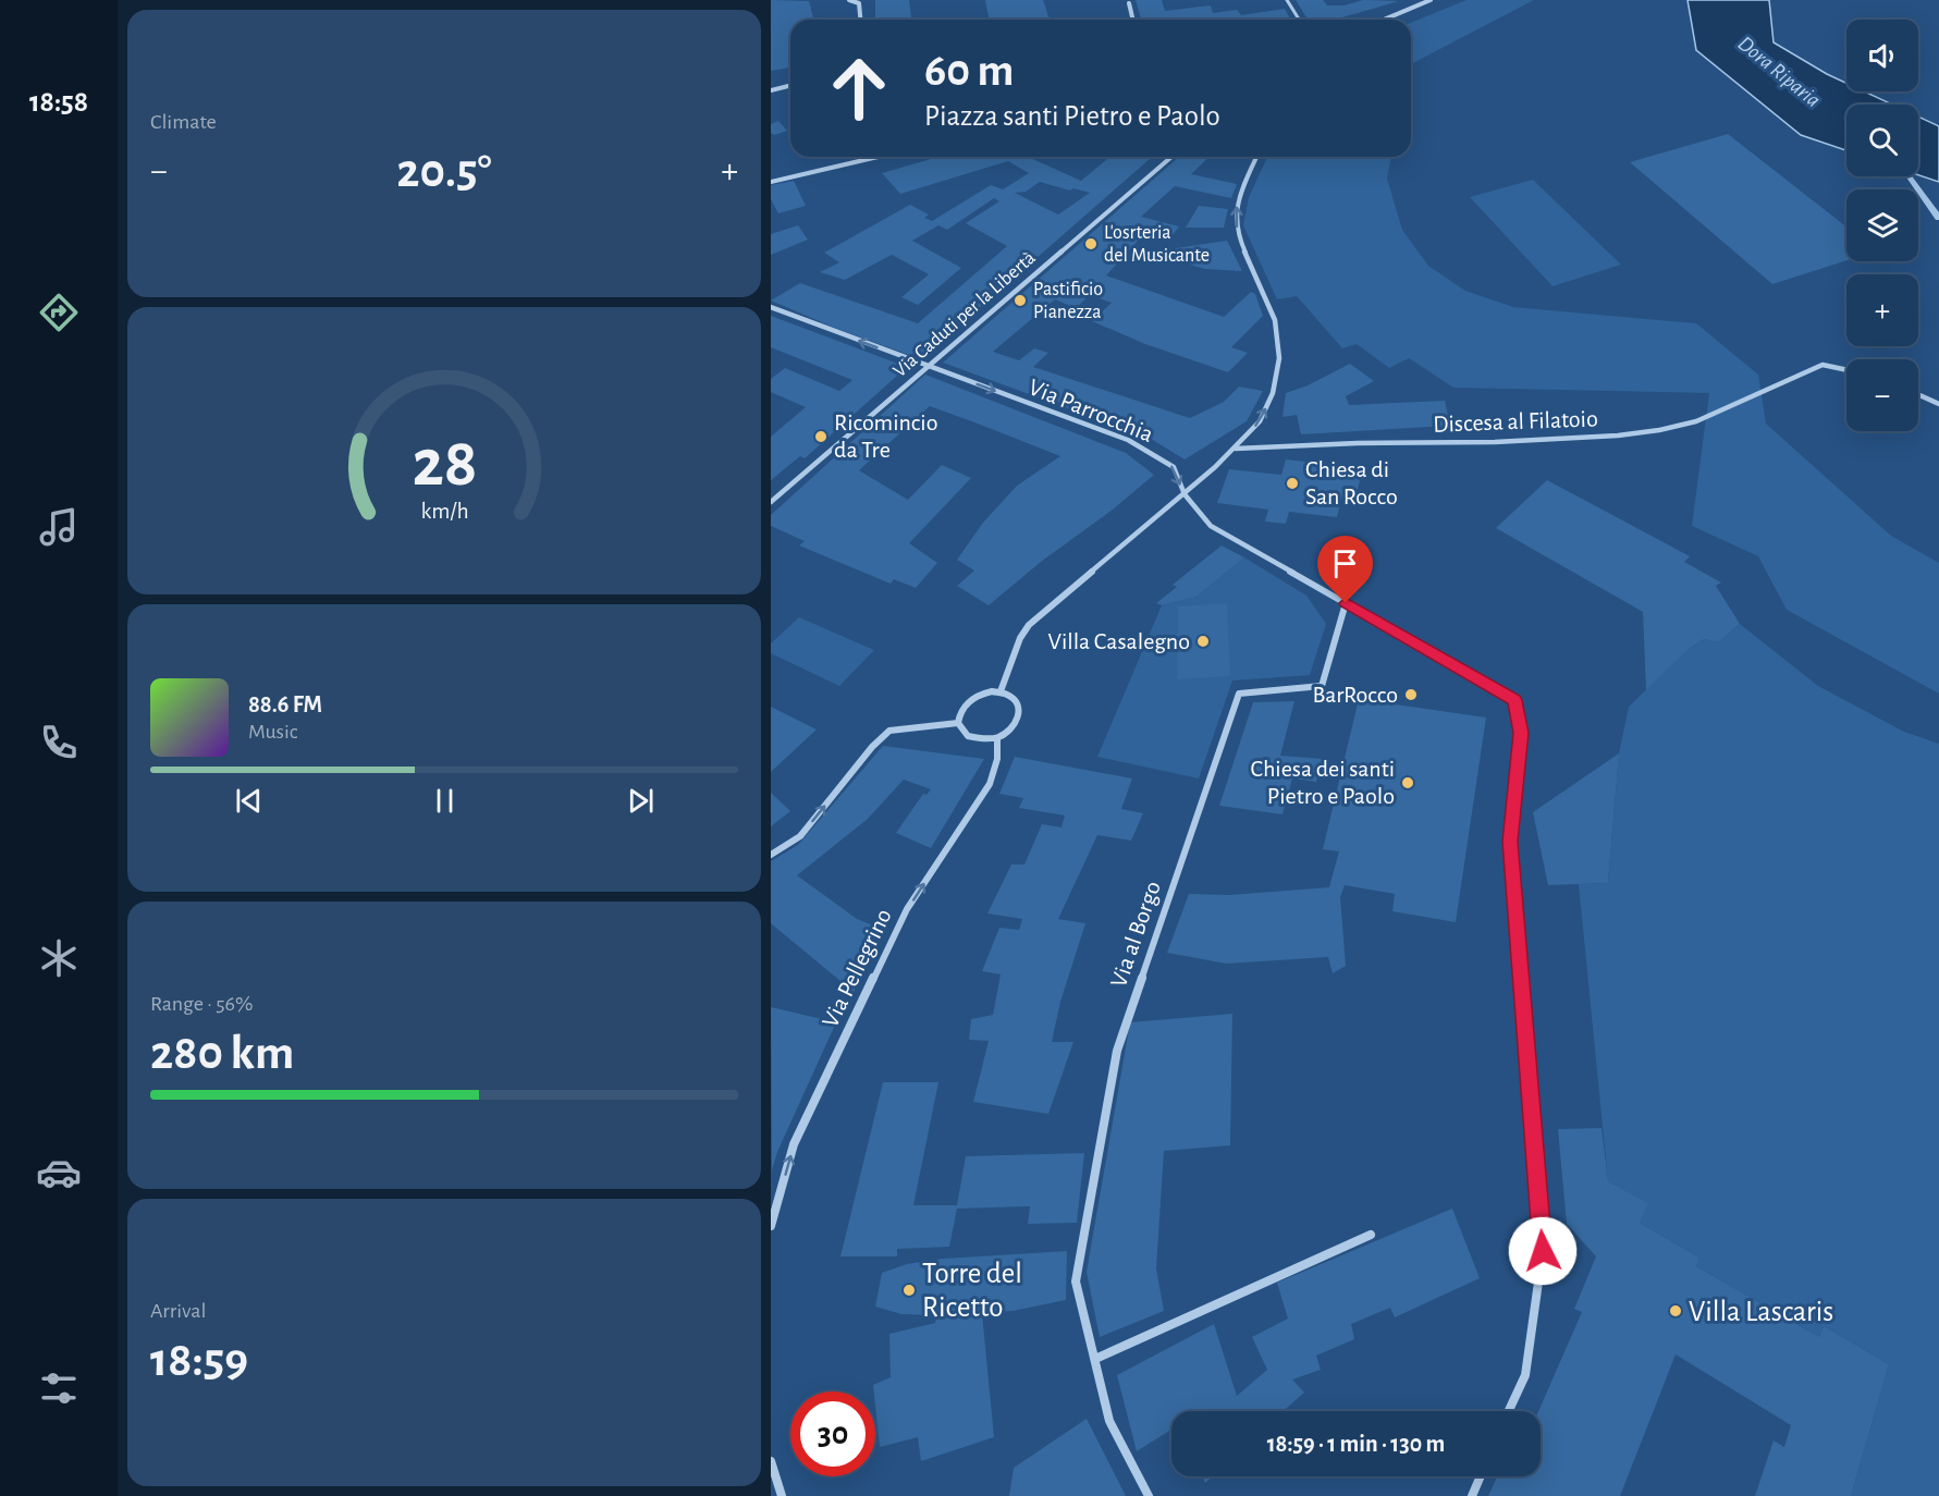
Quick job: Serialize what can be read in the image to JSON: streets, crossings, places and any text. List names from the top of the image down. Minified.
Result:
{"streets":{"street":["Via Caduti per la Libertà","Via Parrocchia","Discesa al Filatoio","Via al Borgo","Via Pellegrino"]},"crossings":[["Via Caduti per la Libertà","Via Parrocchia"],["Via Parrocchia","Via al Borgo"]],"one_way":["Via Pellegrino"],"water":["Dora Riparia"],"places":["L'osrteria del Musicante","Pastificio Pianezza","Ricomincio da Tre","Chiesa di San Rocco","Villa Casalegno","BarRocco","Chiesa dei santi Pietro e Paolo","Torre del Ricetto","Villa Lascaris"],"page":{"tabs":"18:58","tile":["Climate",["Range · 56%","280 km"],["Arrival","18:59"]],"map_buttons":["+","−"],"turn":["60 m","Piazza santi Pietro e Paolo"],"heat":["−","20.5°","+"],"song":["88.6 FM","Music"],"limit":"30","trip":"18:59 · 1 min · 130 m","gauge":["28","km/h"]}}
